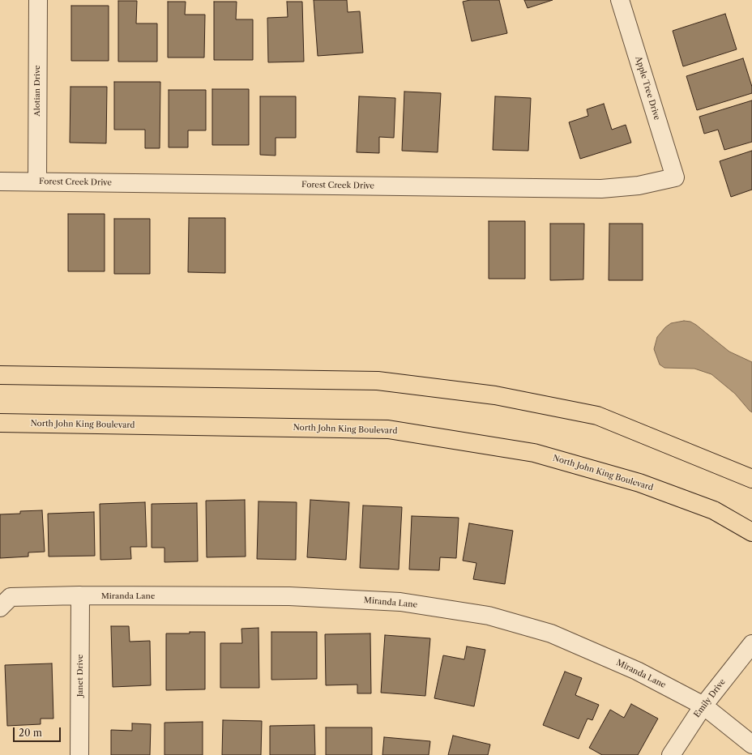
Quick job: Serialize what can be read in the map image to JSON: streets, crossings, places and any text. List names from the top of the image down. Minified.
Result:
{"streets":{"main road":["North John King Boulevard"],"street":["Apple Tree Drive","Alotian Drive","Forest Creek Drive","Miranda Lane","Janet Drive","Emily Drive"]},"crossings":[["Apple Tree Drive","Forest Creek Drive"],["Alotian Drive","Forest Creek Drive"],["Miranda Lane","Janet Drive"],["Miranda Lane","Emily Drive"]],"scale_bar":"20 m"}
